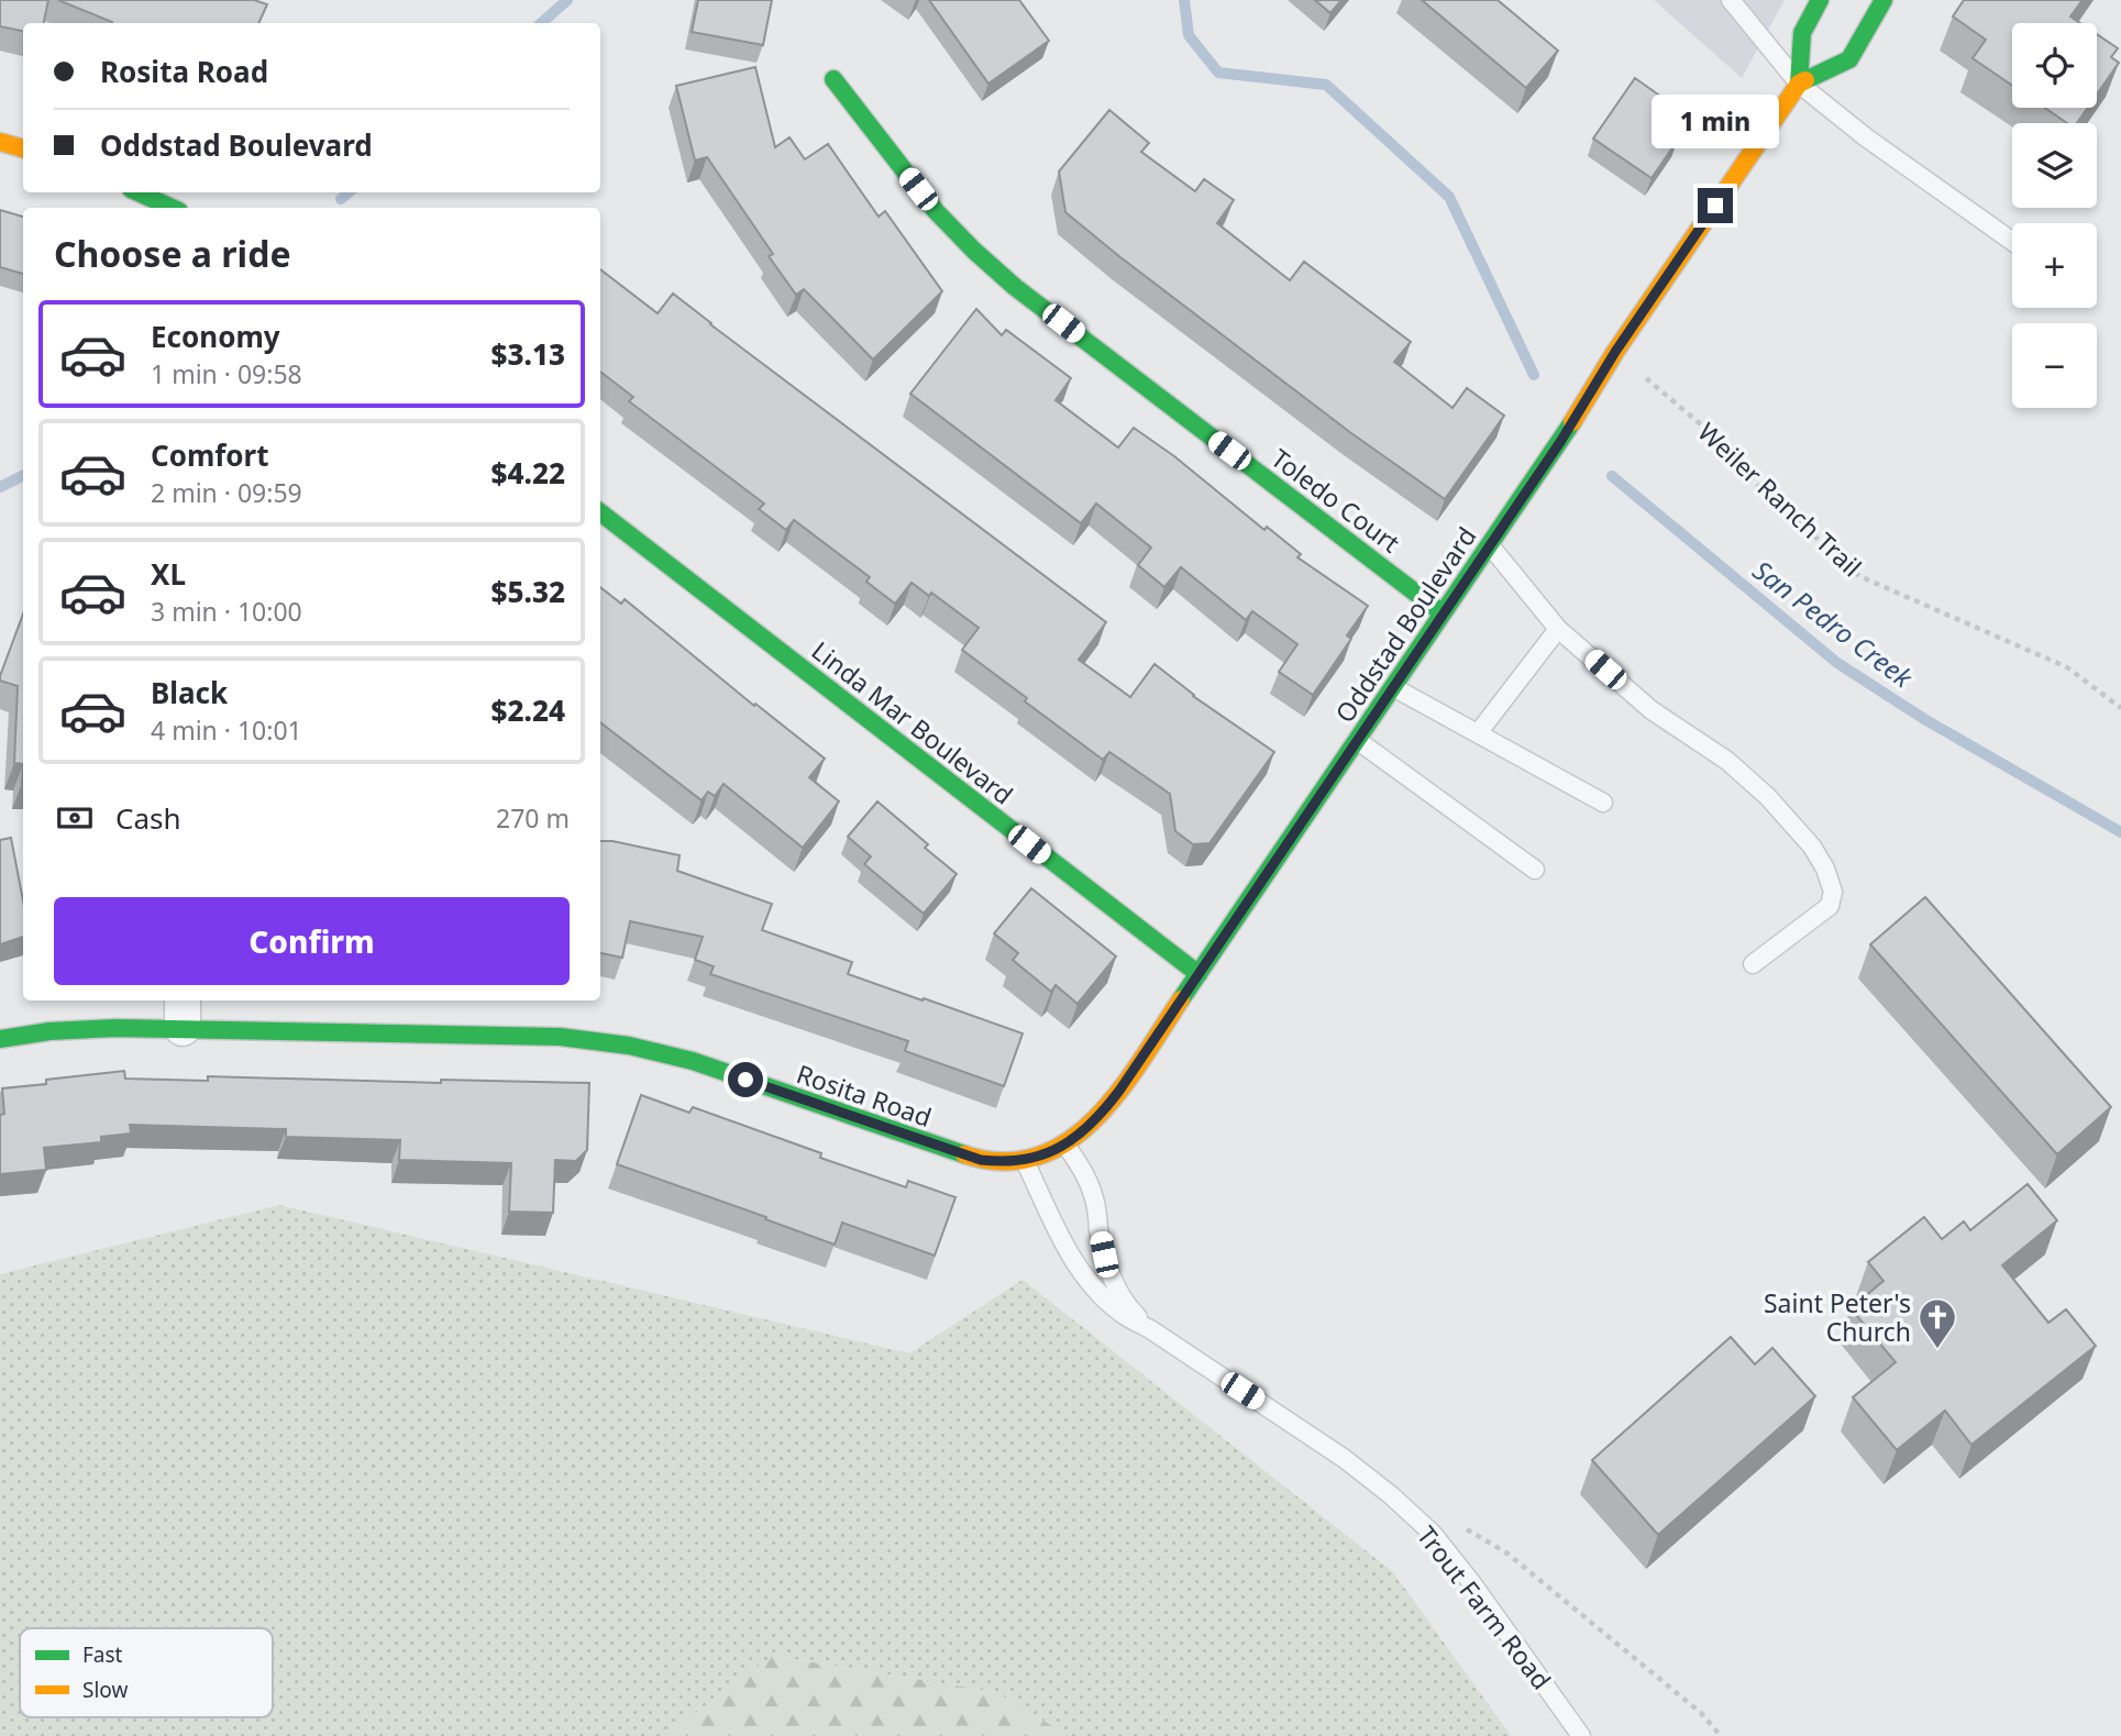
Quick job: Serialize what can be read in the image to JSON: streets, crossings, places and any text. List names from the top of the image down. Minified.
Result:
{"streets":{"street":["Toledo Court","Oddstad Boulevard","Linda Mar Boulevard","Rosita Road"],"lane":["Trout Farm Road"],"path":["Weiler Ranch Trail"]},"crossings":[["Weiler Ranch Trail","Oddstad Boulevard"],["Toledo Court","Oddstad Boulevard"],["Oddstad Boulevard","Linda Mar Boulevard"],["Oddstad Boulevard","Rosita Road"],["Oddstad Boulevard","Trout Farm Road"],["Rosita Road","Trout Farm Road"]],"water":["San Pedro Creek"],"places":{"church":["Saint Peter's Church"]},"legend":["Fast","Slow"],"page":{"map_buttons":["+","−"],"banner":["Rosita Road","Oddstad Boulevard"],"bubble":"1 min","heading":"Choose a ride","list":[{"name":"Economy","note":"1 min · 09:58","value":"$3.13"},{"name":"Comfort","note":"2 min · 09:59","value":"$4.22"},{"name":"XL","note":"3 min · 10:00","value":"$5.32"},{"name":"Black","note":"4 min · 10:01","value":"$2.24"}],"pay":["Cash","270 m"],"buttons":"Confirm"}}
